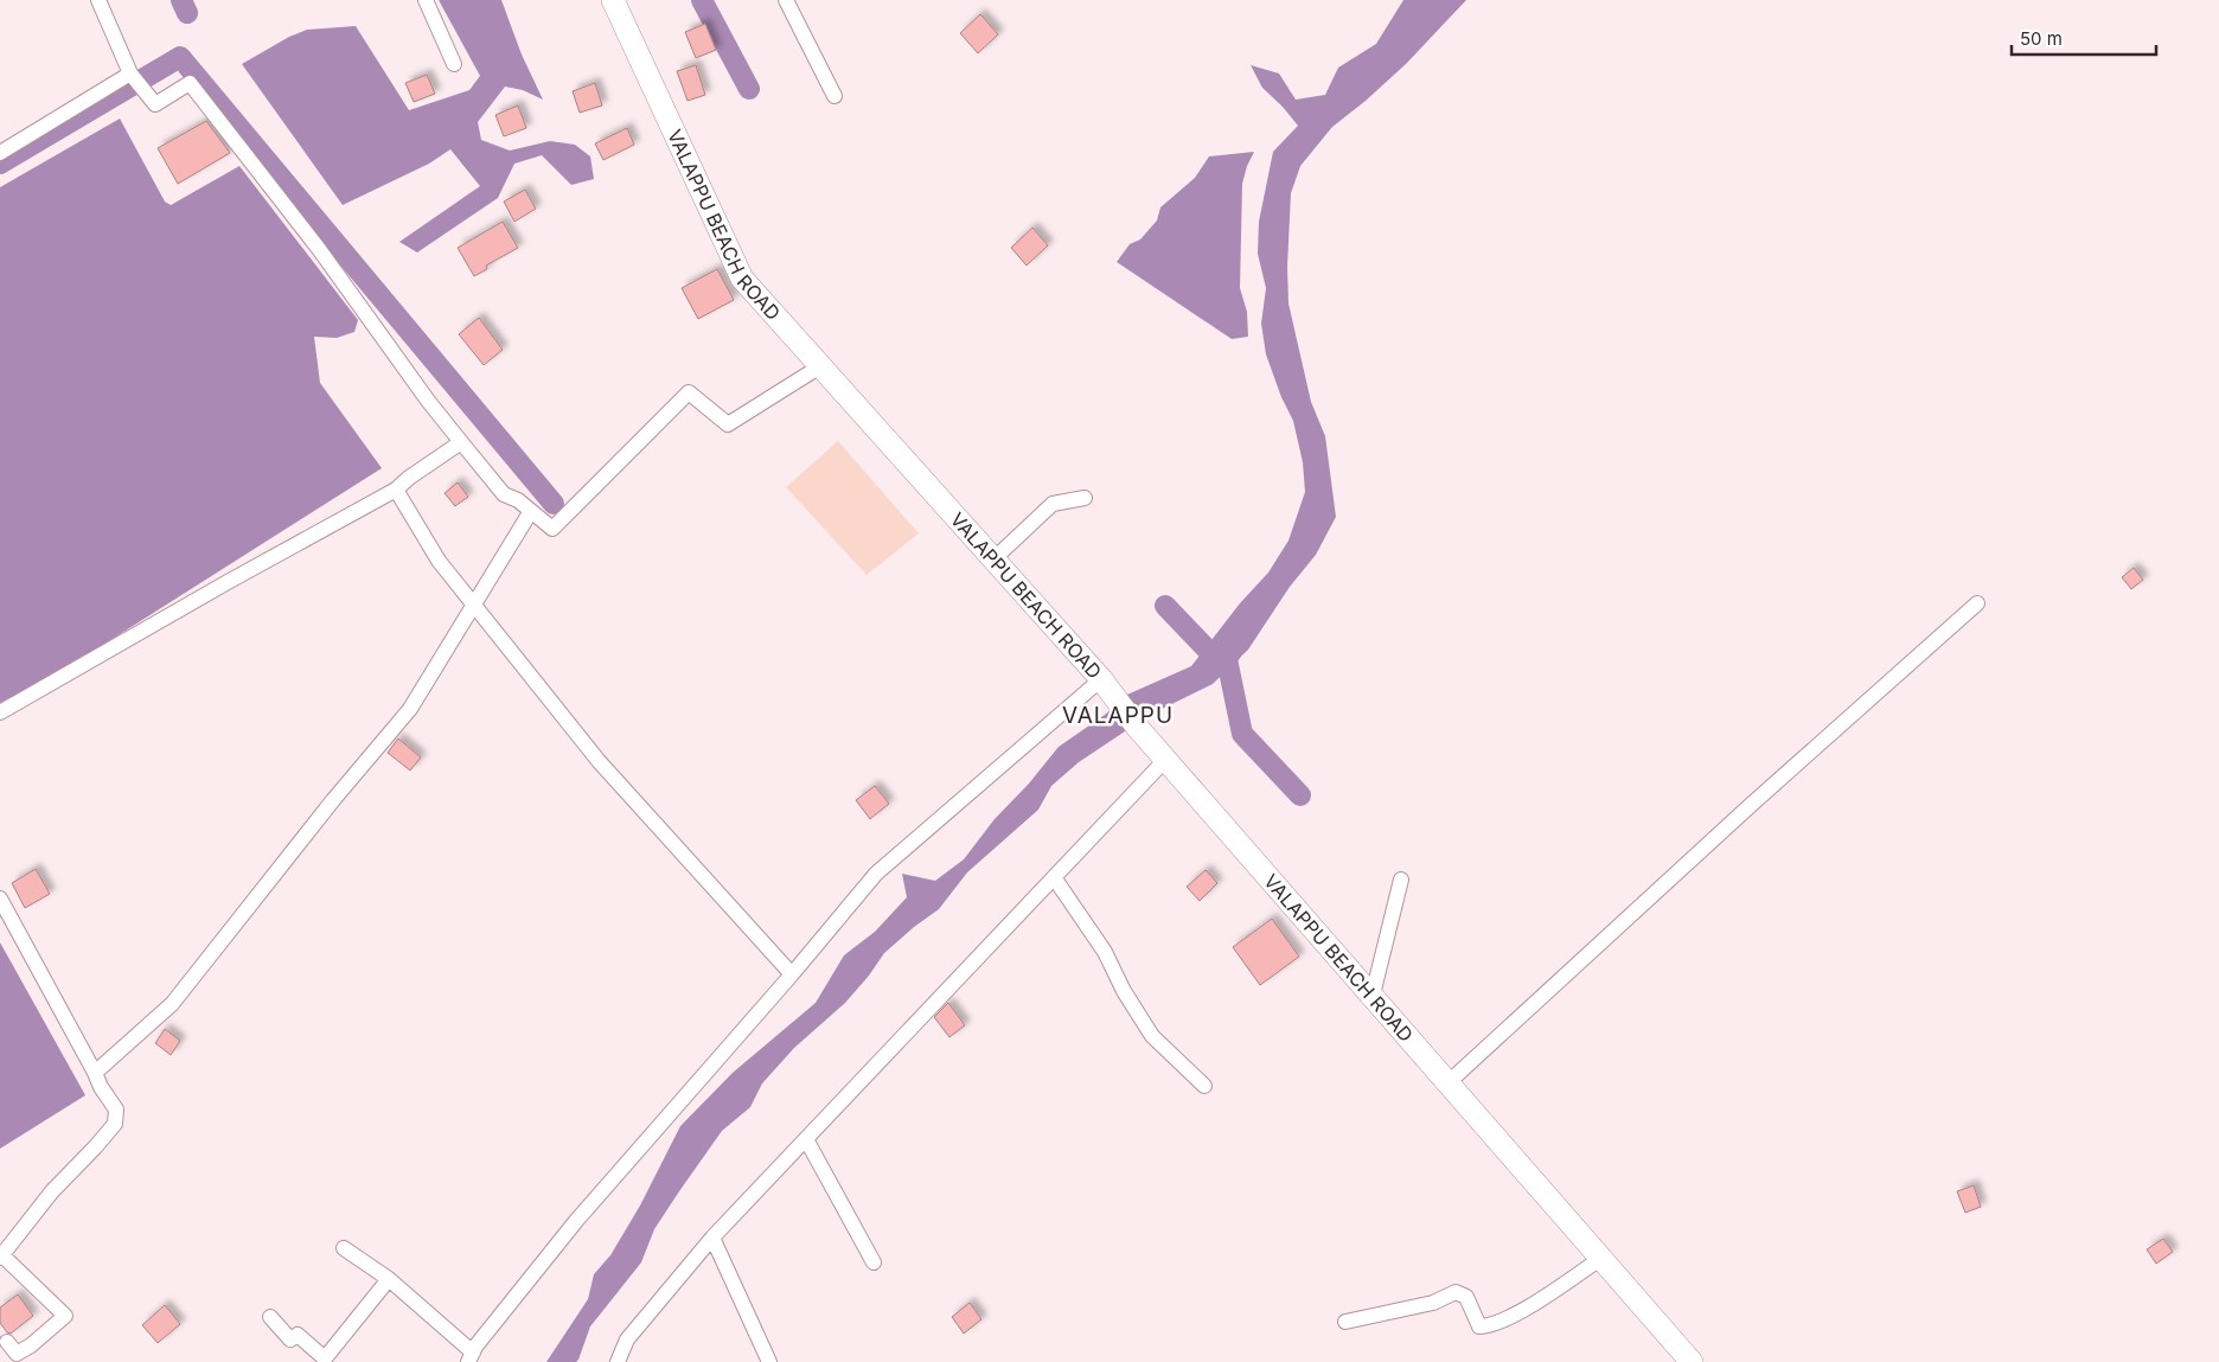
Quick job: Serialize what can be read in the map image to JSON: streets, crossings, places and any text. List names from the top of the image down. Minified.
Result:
{"streets":{"main road":["VALAPPU BEACH ROAD"]},"districts":["VALAPPU"],"scale_bar":"50 m"}
